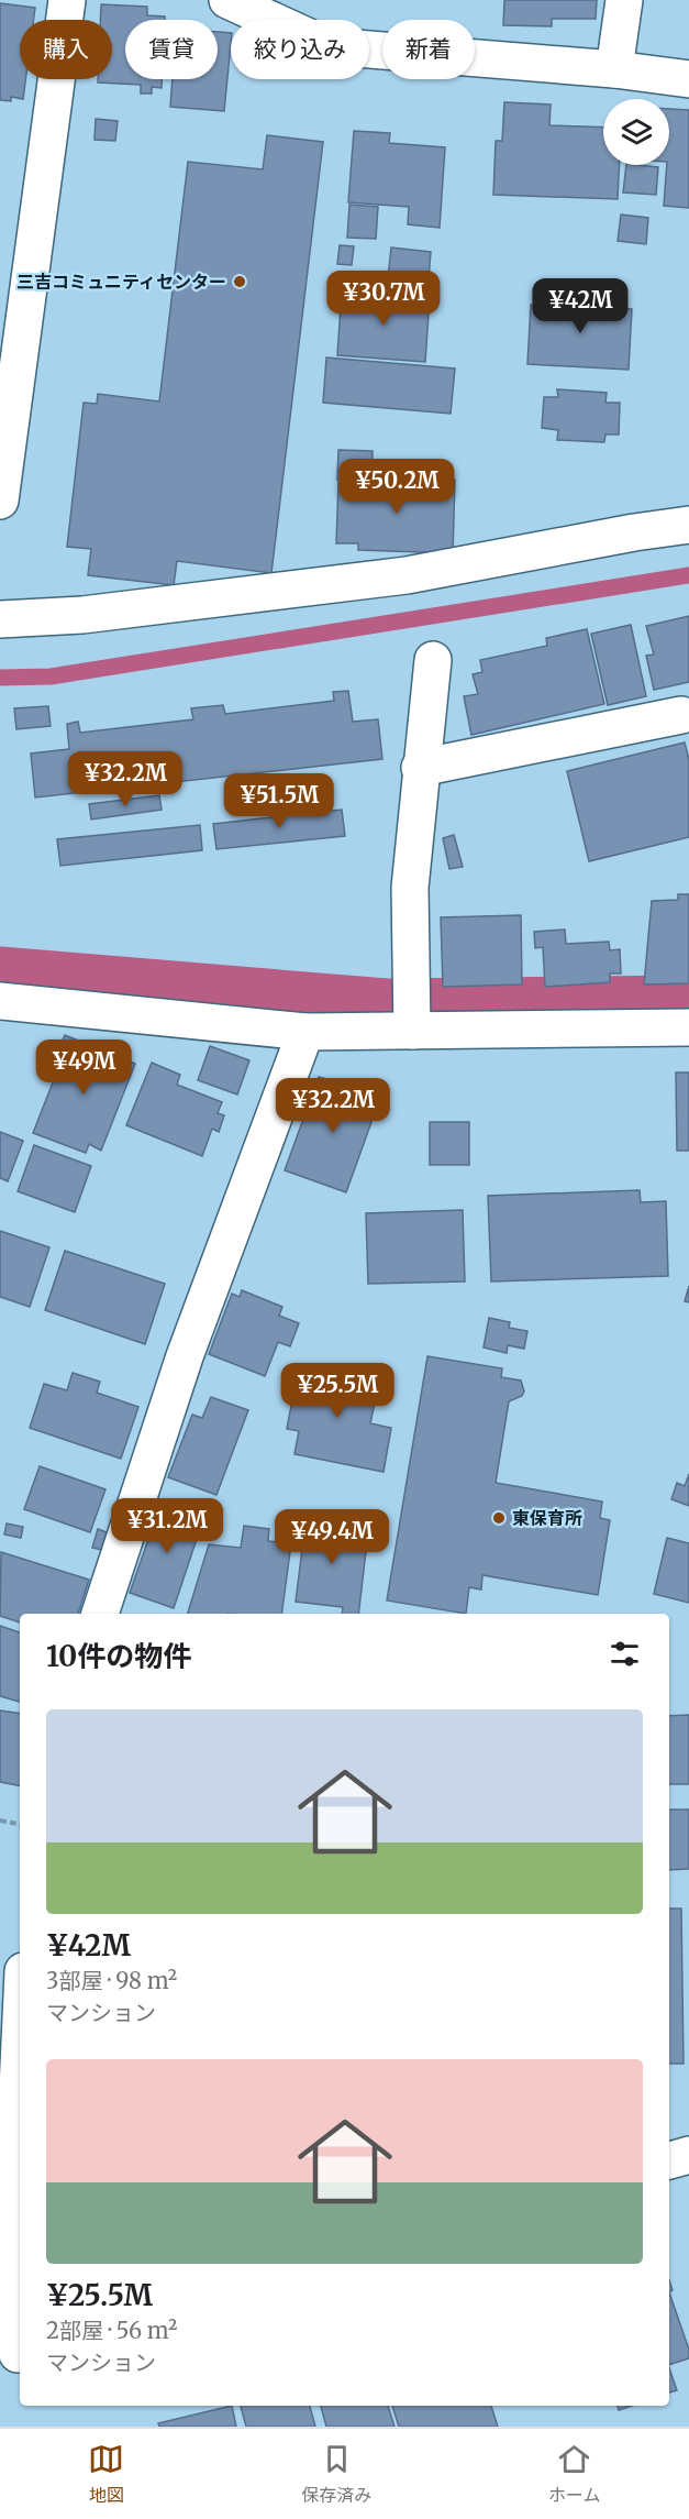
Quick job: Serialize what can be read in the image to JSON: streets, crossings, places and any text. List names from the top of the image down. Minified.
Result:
{"places":["三吉コミュニティセンター","東保育所"],"page":{"chip":["購入","賃貸","絞り込み","新着"],"price":["¥30.7M","¥42M","¥50.2M","¥32.2M","¥51.5M","¥49M","¥32.2M","¥25.5M","¥31.2M","¥49.4M"],"heading":"10件の物件","list":[{"name":"¥42M","note":"3部屋 · 98 m² · マンション"},{"name":"¥25.5M","note":"2部屋 · 56 m² · マンション"}],"tabs":["地図","保存済み","ホーム"]}}
